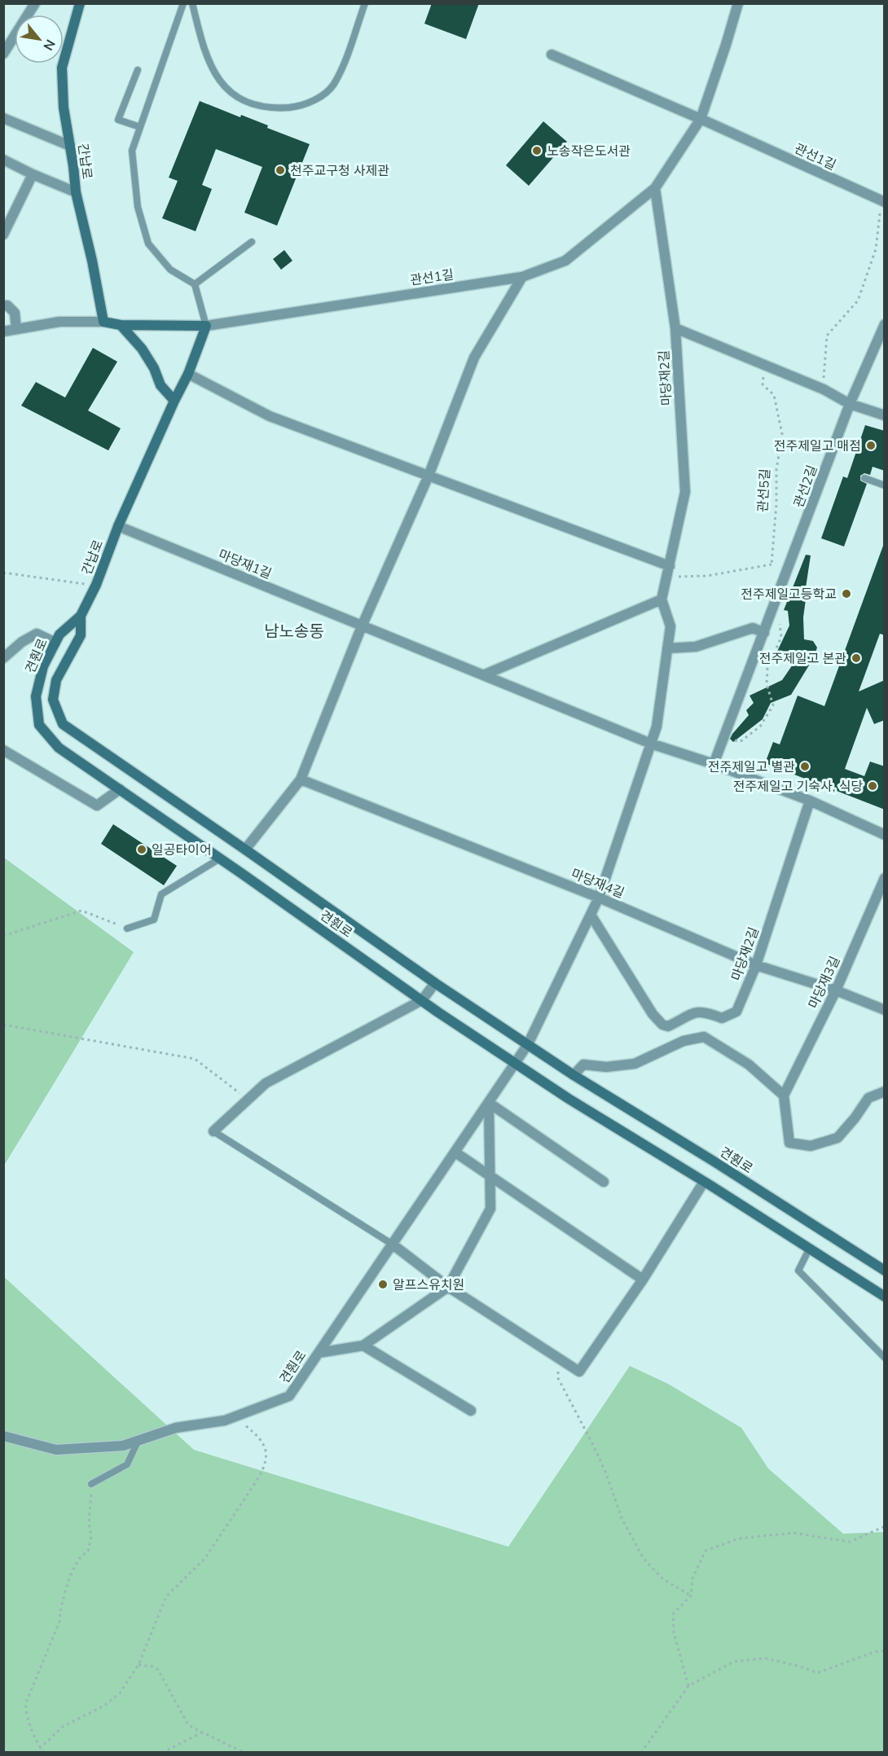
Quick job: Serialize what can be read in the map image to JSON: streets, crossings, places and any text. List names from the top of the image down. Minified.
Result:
{"streets":{"street":["관선1길","간납로","마당재2길","관선2길","마당재1길","견훤로","마당재4길","마당재3길"],"path":["관선5길"]},"crossings":[["관선1길","간납로"],["관선1길","마당재2길"],["간납로","마당재1길"],["간납로","견훤로"],["마당재2길","관선5길"],["마당재2길","마당재4길"],["마당재4길","마당재3길"]],"districts":["남노송동"],"places":["노송작은도서관","천주교구청 사제관","전주제일고 매점","전주제일고등학교","전주제일고 본관","전주제일고 별관","전주제일고 기숙사, 식당","일공타이어","알프스유치원"],"north":"bottom right"}
